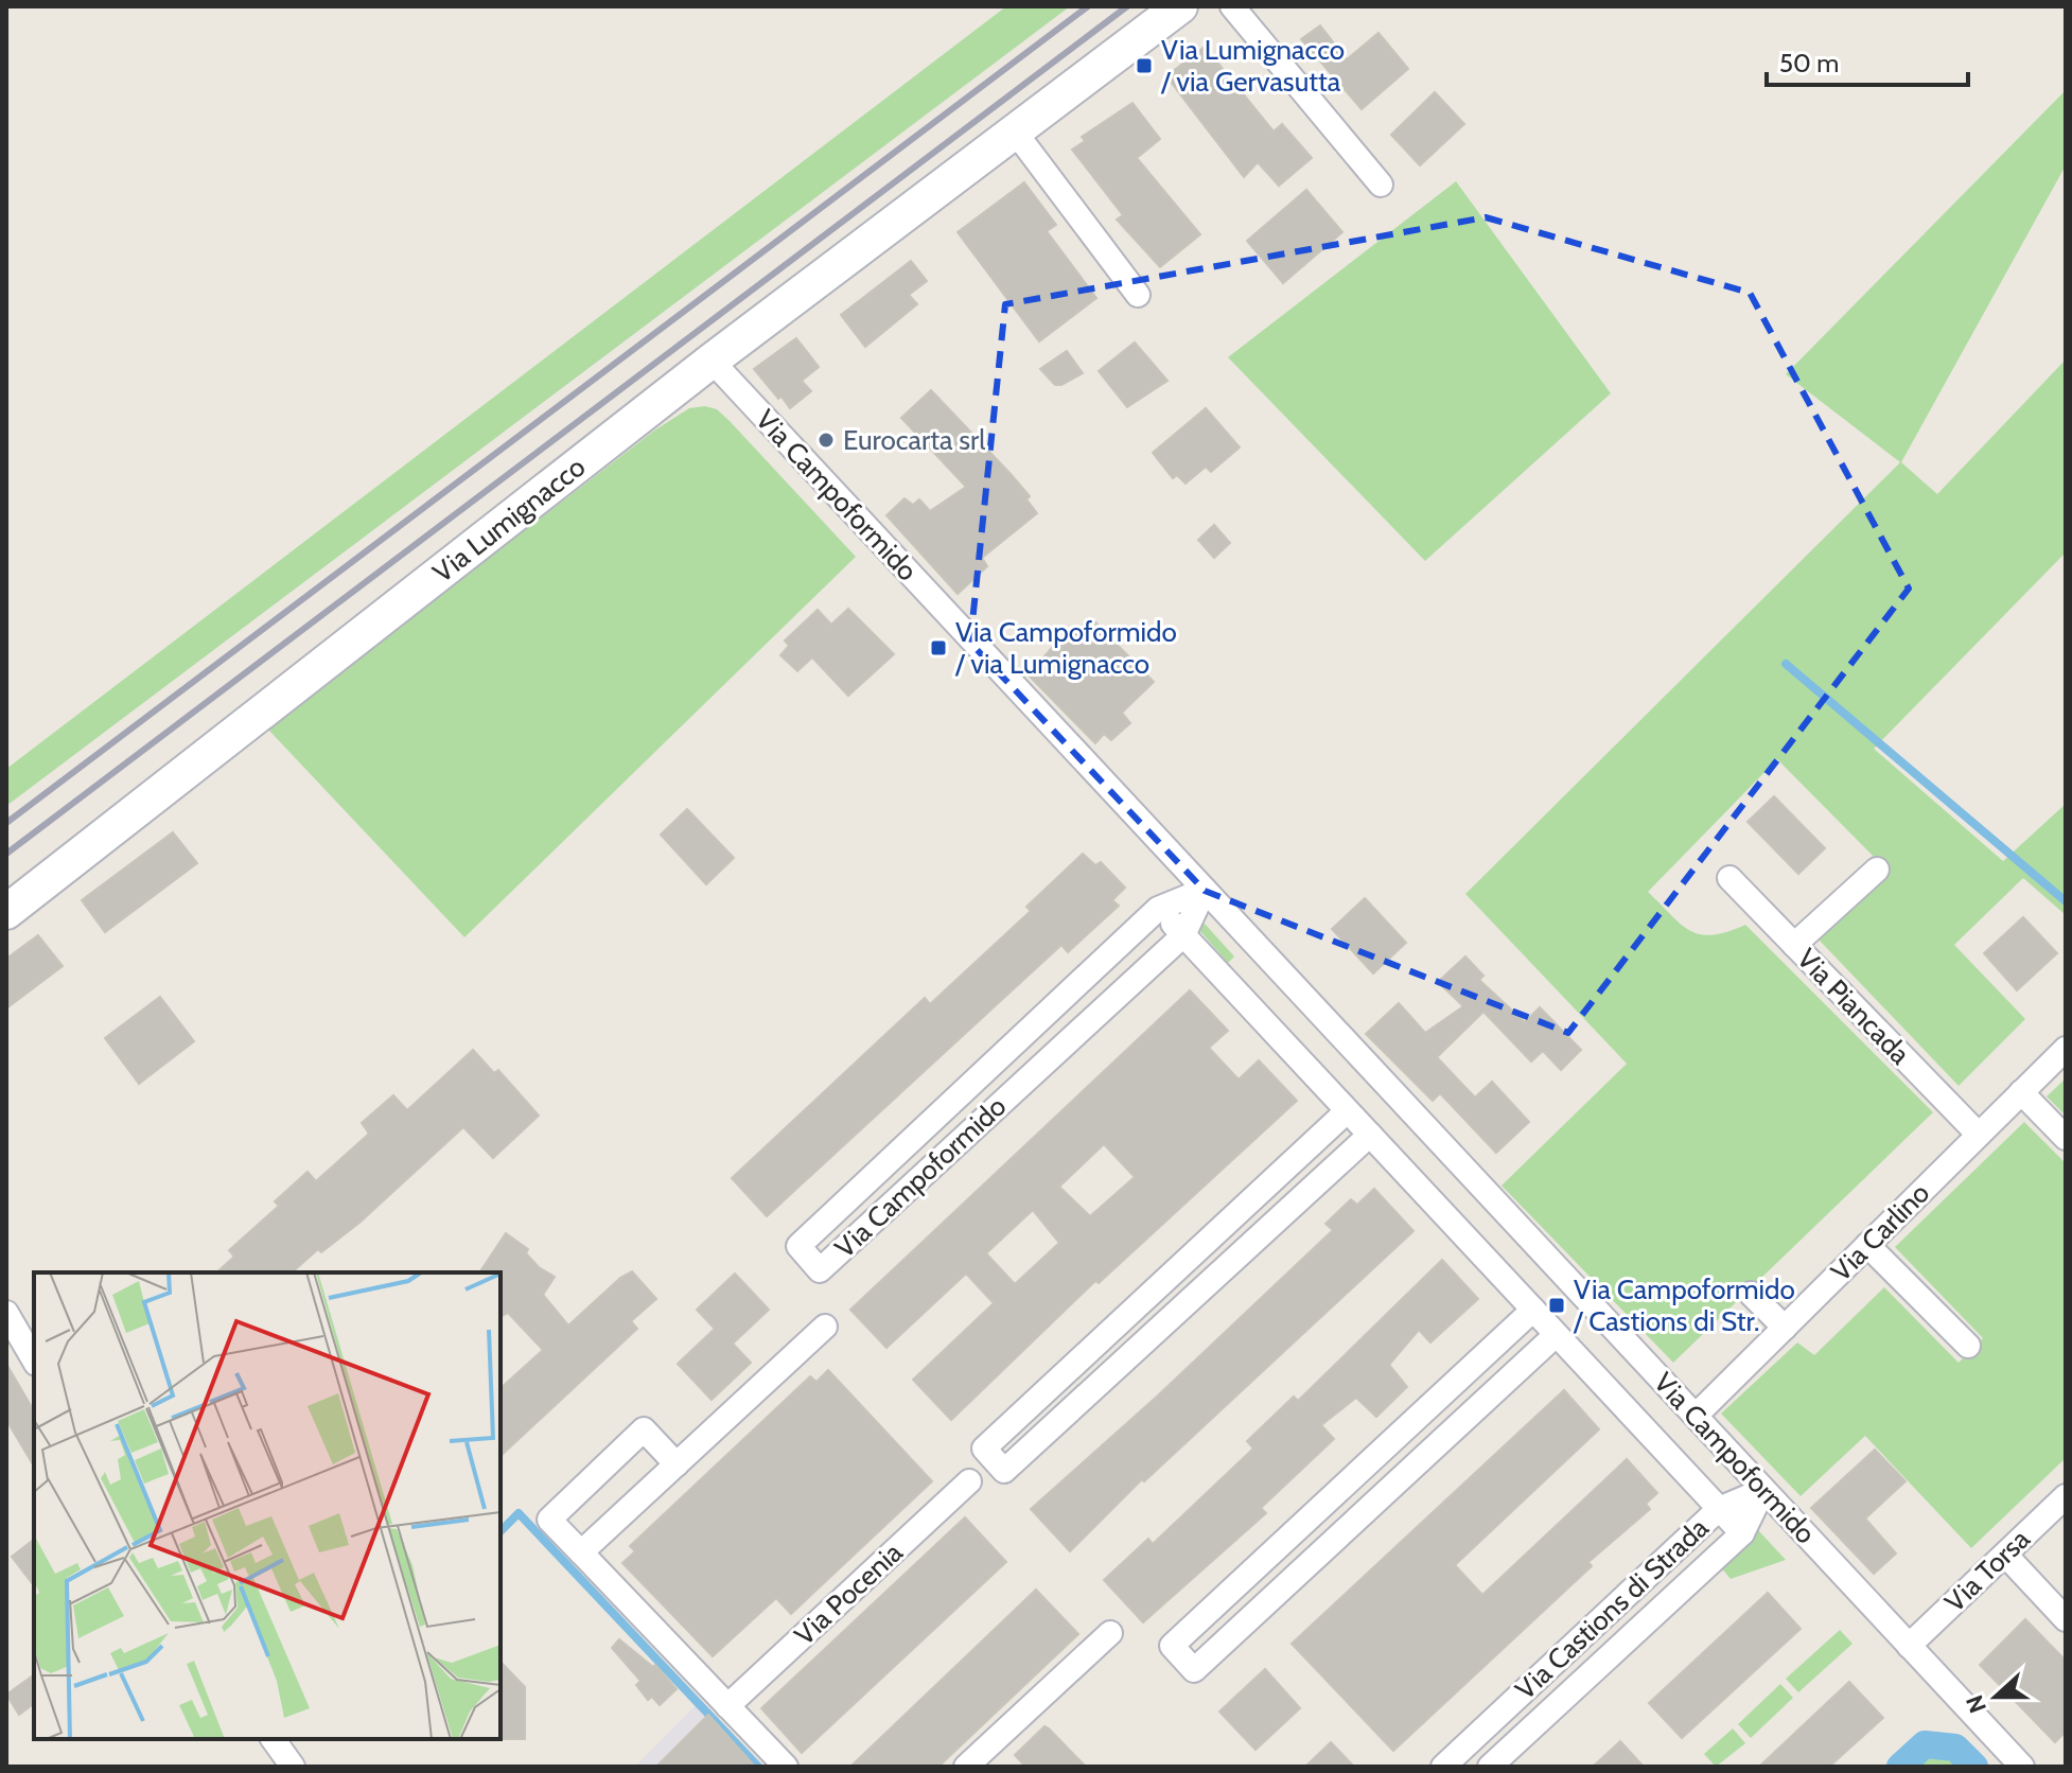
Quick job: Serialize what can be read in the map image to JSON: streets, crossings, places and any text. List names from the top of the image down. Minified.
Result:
{"streets":{"main road":["Via Lumignacco"],"street":["Via Campoformido","Via Piancada","Via Carlino","Via Torsa","Via Pocenia","Via Castions di Strada"]},"crossings":[["Via Campoformido","Via Lumignacco"],["Via Campoformido","Via Carlino"],["Via Campoformido","Via Torsa"],["Via Campoformido","Via Castions di Strada"],["Via Piancada","Via Carlino"]],"places":{"transit":["Via Lumignacco / via Gervasutta","Via Campoformido / via Lumignacco","Via Campoformido / Castions di Str."],"other":["Eurocarta srl"]},"scale_bar":"50 m","north":"left"}
